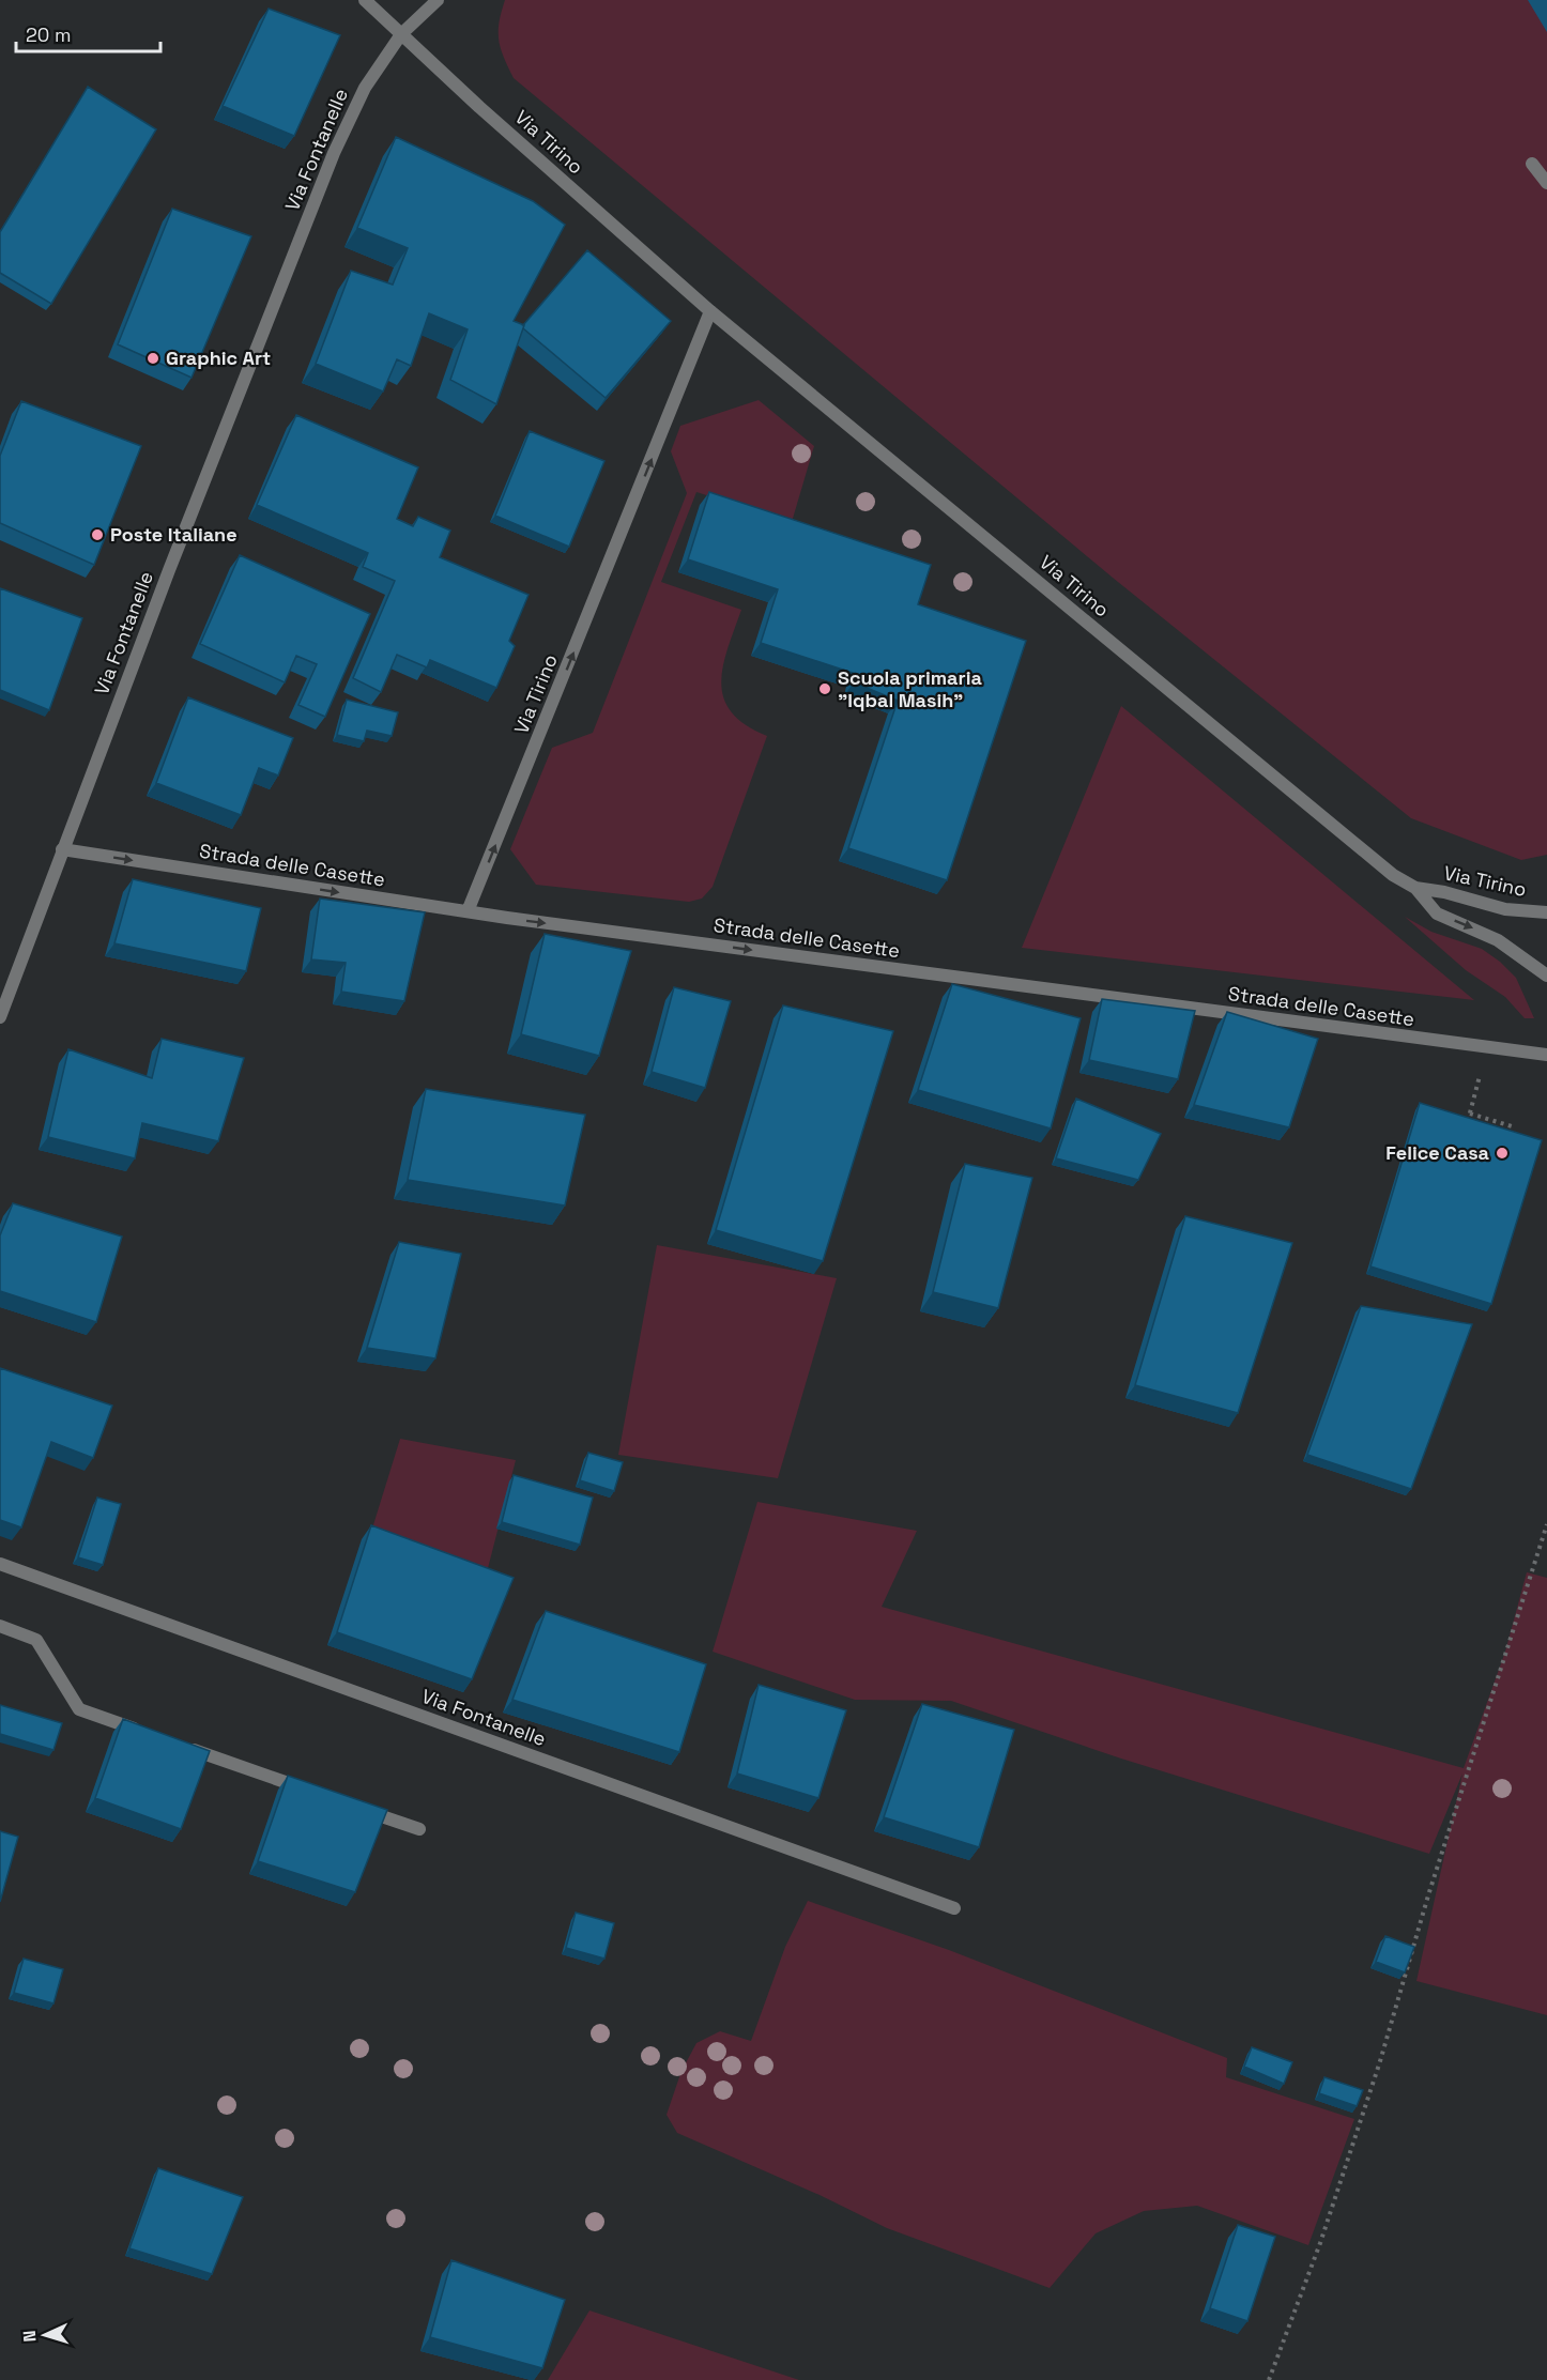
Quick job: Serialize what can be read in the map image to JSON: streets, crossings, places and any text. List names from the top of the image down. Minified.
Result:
{"streets":{"street":["Via Tirino","Via Fontanelle","Strada delle Casette"]},"crossings":[["Via Tirino","Via Fontanelle"],["Via Tirino","Strada delle Casette"],["Via Fontanelle","Strada delle Casette"]],"one_way":["Strada delle Casette"],"places":["Graphic Art","Poste Italiane","Scuola primaria \"Iqbal Masih\"","Felice Casa"],"scale_bar":"20 m","north":"left"}
